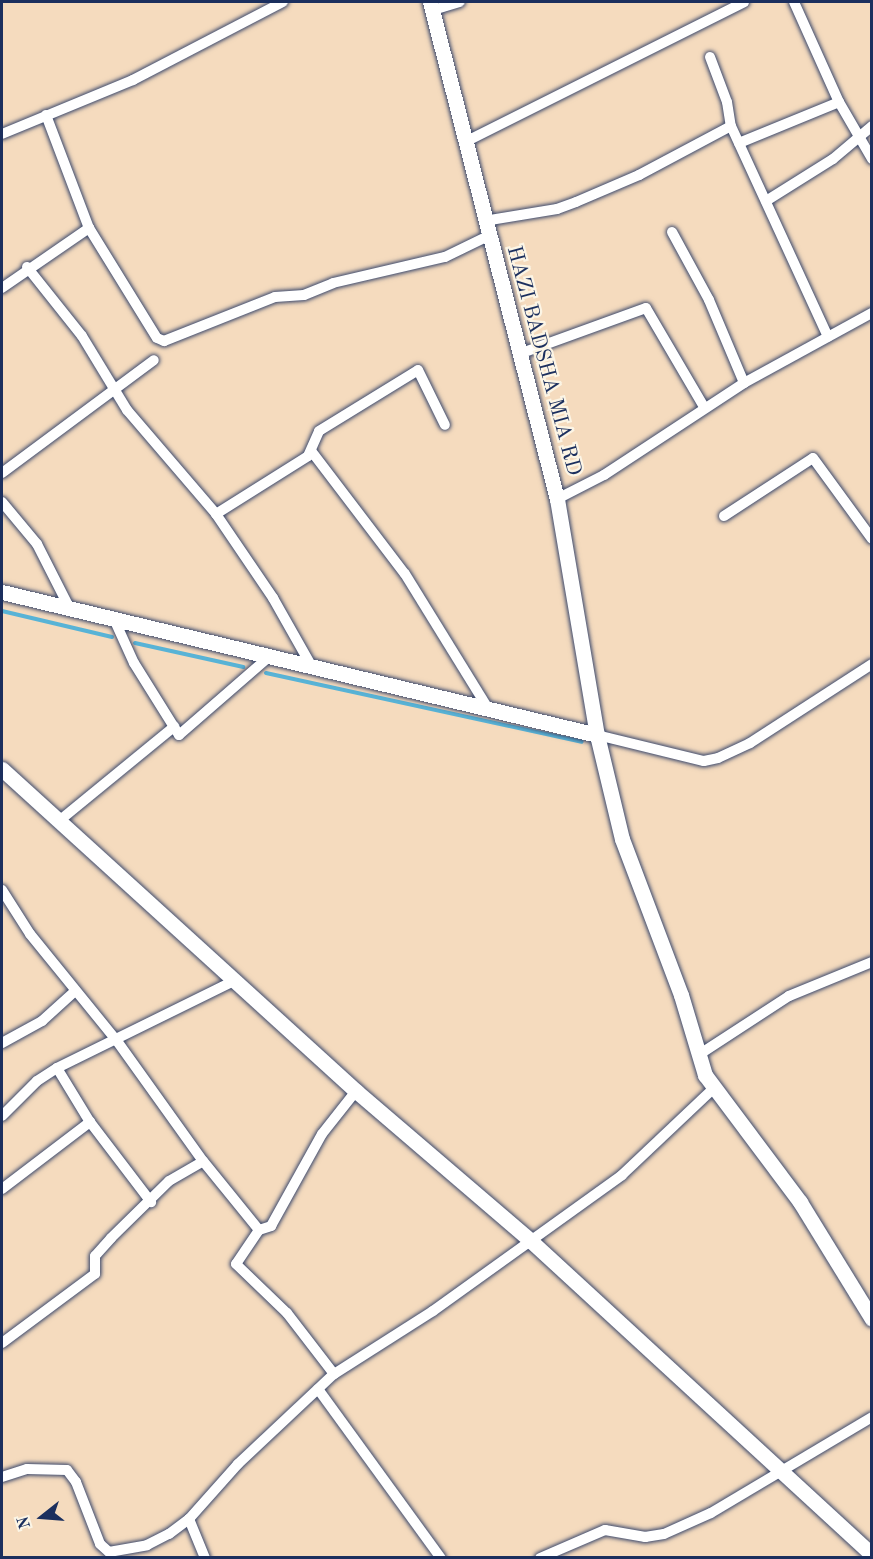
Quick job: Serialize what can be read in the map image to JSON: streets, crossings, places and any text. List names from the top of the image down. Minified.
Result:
{"streets":{"street":["HAZI BADSHA MIA RD"]},"north":"left"}
